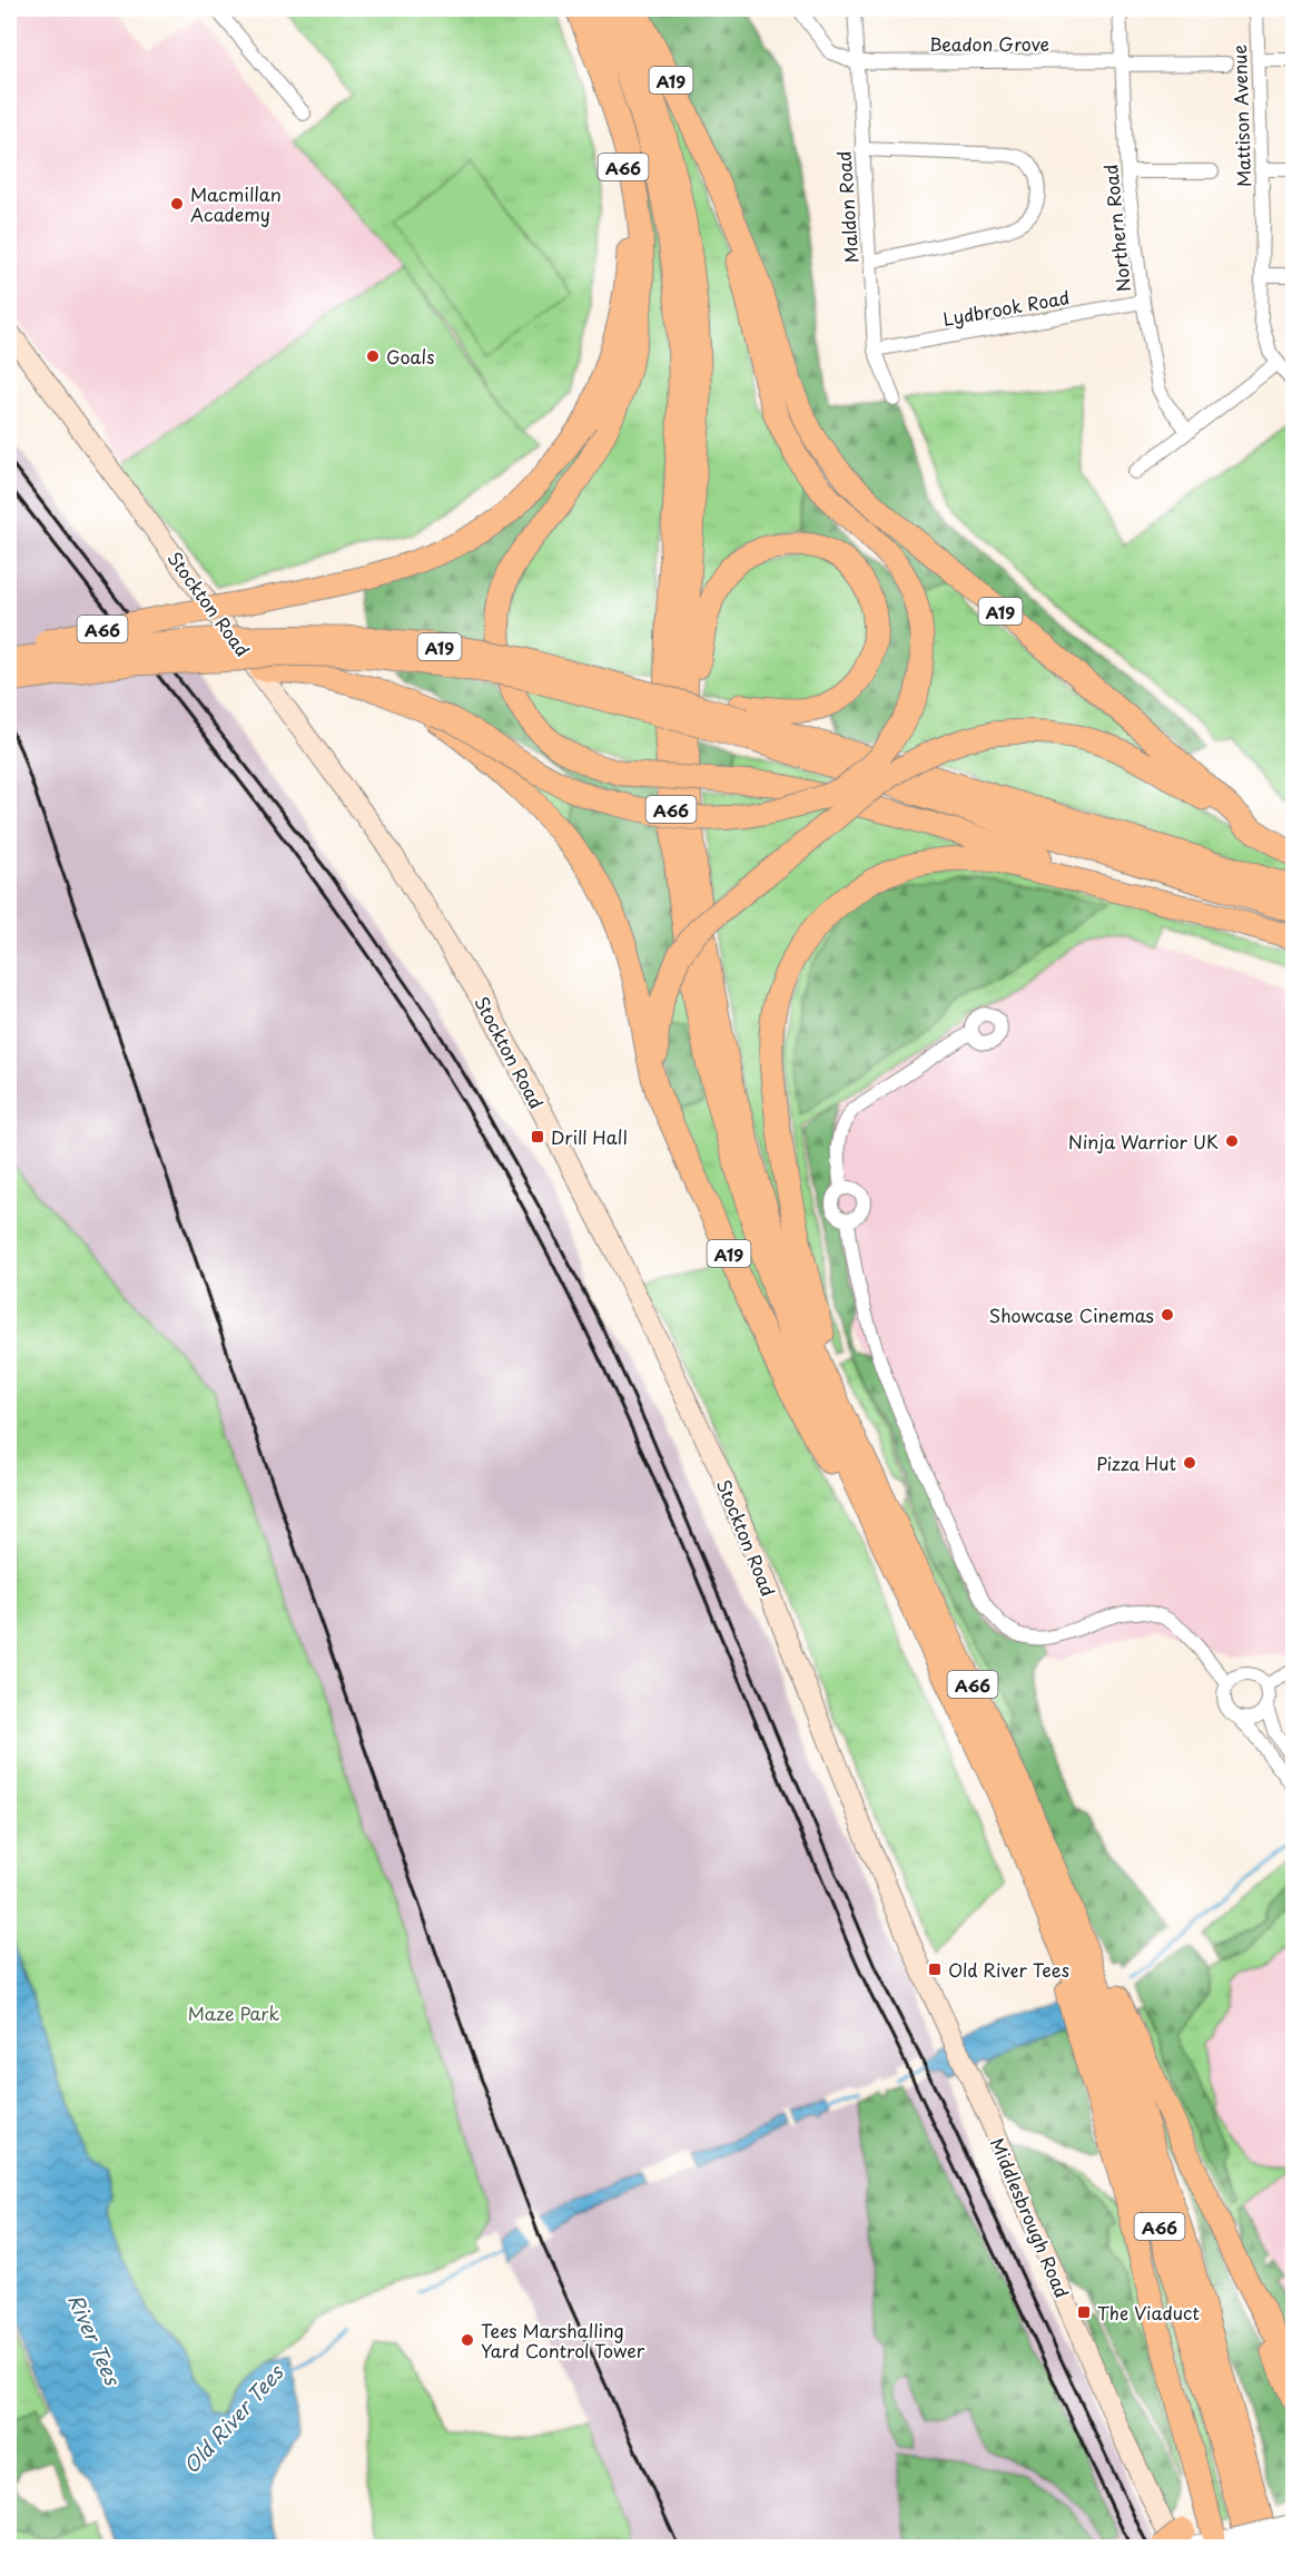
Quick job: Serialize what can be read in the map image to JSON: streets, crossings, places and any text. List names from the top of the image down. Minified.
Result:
{"streets":{"highway":["A19","A66"],"main road":["Stockton Road","Middlesbrough Road"],"street":["Beadon Grove","Mattison Avenue","Maldon Road","Northern Road","Lydbrook Road"]},"crossings":[["Beadon Grove","Maldon Road"],["Beadon Grove","Northern Road"],["A19","A66"],["Maldon Road","Lydbrook Road"],["Northern Road","Lydbrook Road"],["Stockton Road","Middlesbrough Road"]],"water":["River Tees","Old River Tees"],"parks":["Maze Park"],"places":{"other":["Macmillan Academy","Goals","Ninja Warrior UK","Showcase Cinemas","Pizza Hut","Tees Marshalling Yard Control Tower"],"transit":["Drill Hall","Old River Tees","The Viaduct"]}}
